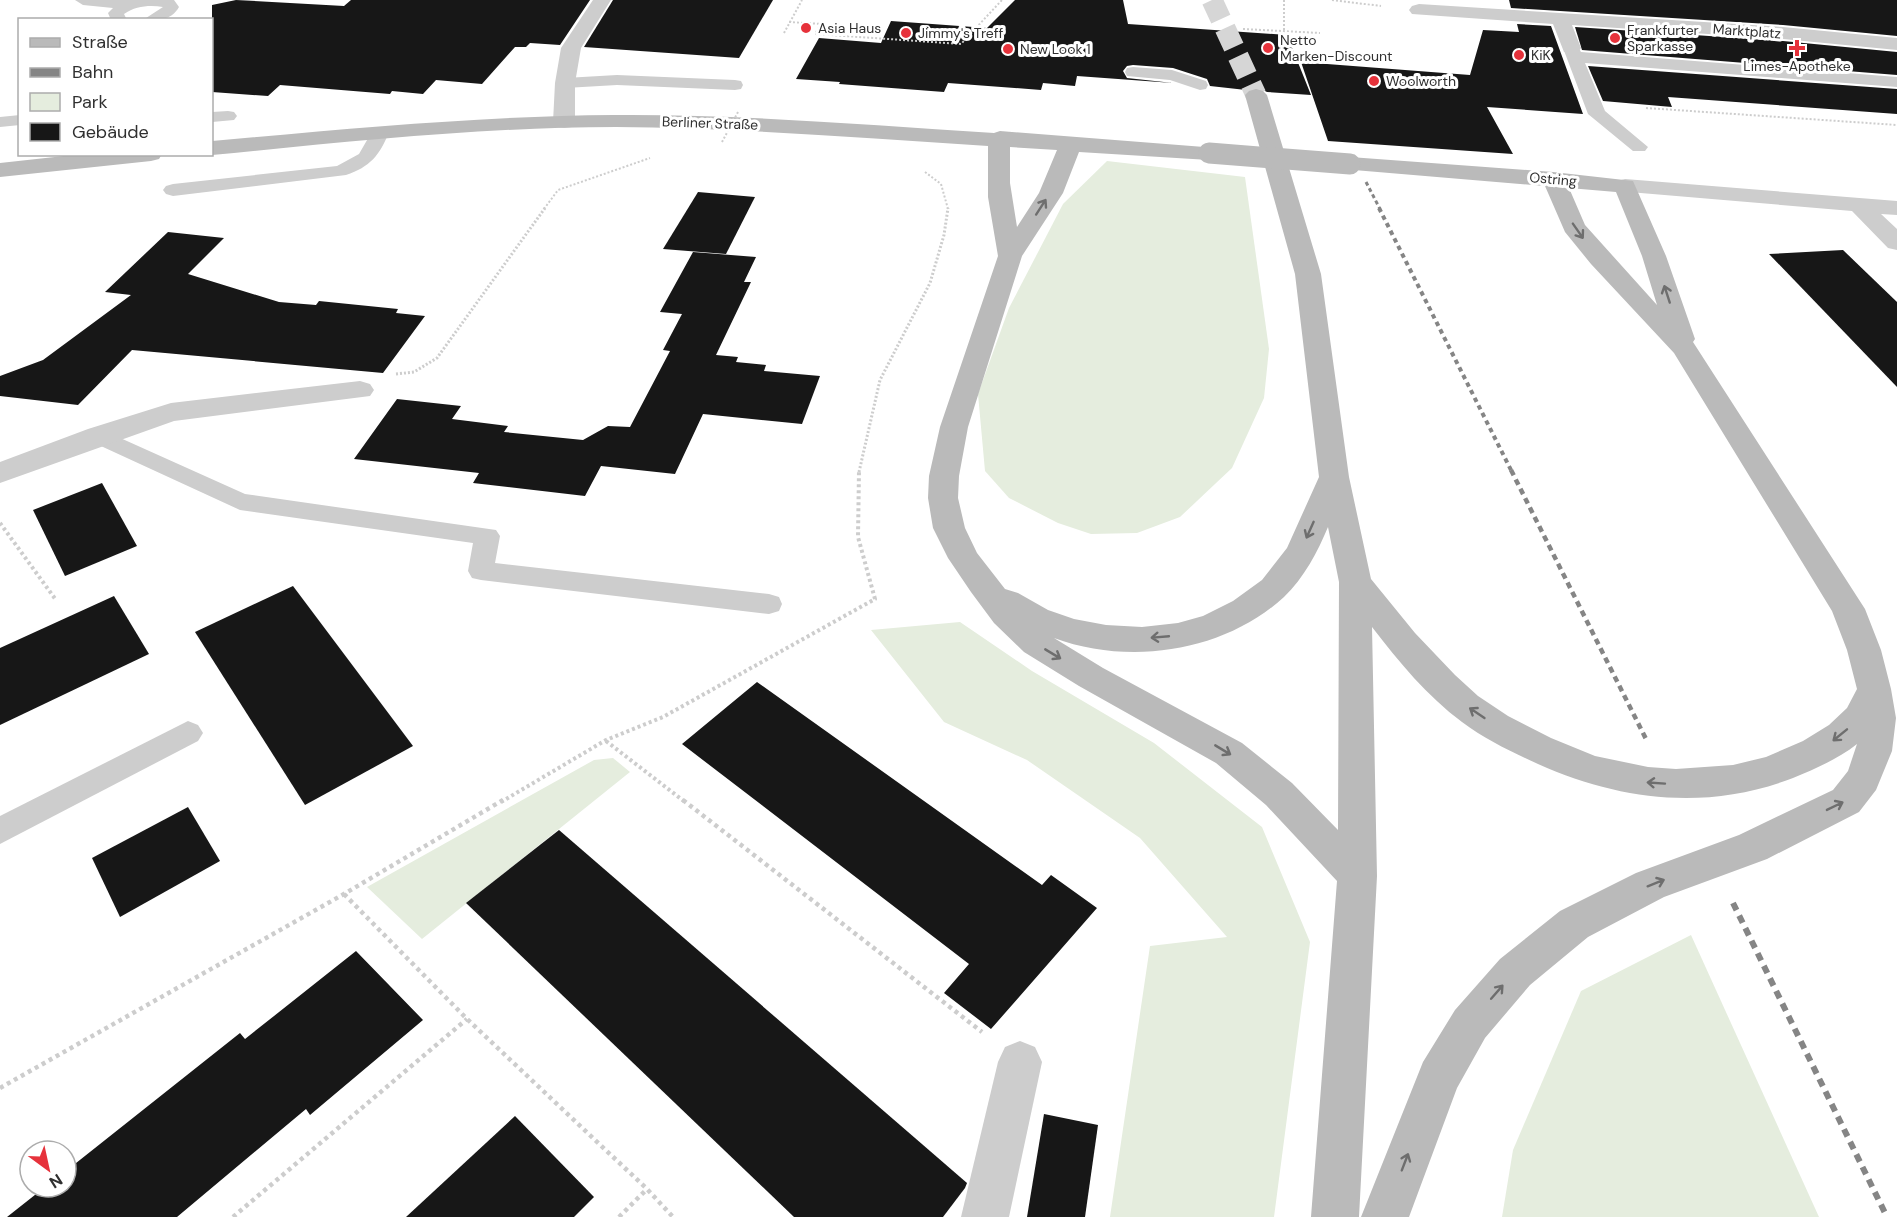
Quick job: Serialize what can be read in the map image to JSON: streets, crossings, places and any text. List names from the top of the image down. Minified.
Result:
{"streets":{"main road":["Berliner Straße","Ostring"],"street":["Marktplatz"]},"crossings":[["Berliner Straße","Ostring"]],"places":{"other":["Asia Haus","Jimmy's Treff","Frankfurter Sparkasse","Netto Marken-Discount","New Look 1","KiK","Woolworth"],"health":["Limes-Apotheke"]},"legend":["Straße","Bahn","Park","Gebäude"],"north":"bottom right"}
